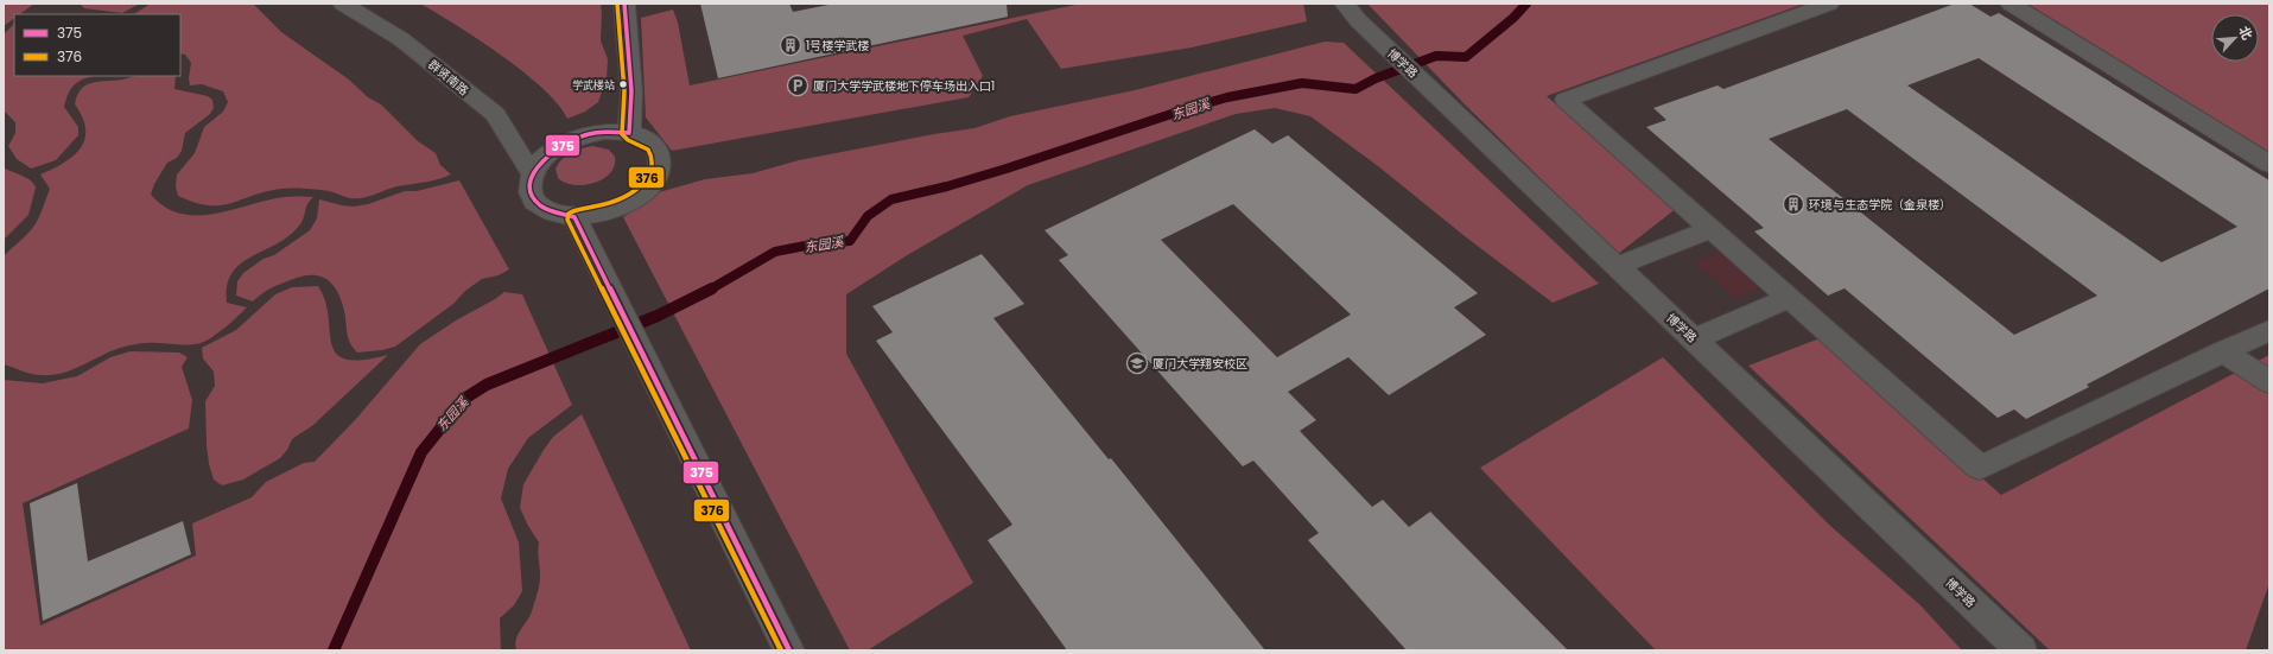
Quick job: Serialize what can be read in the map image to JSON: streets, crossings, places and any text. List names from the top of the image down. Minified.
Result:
{"streets":{"street":["博学路","群贤南路"]},"water":["东园溪"],"places":{"building":["1号楼学武楼","环境与生态学院（金泉楼）"],"other":["学武楼站"],"parking":["厦门大学学武楼地下停车场出入口1"],"school or university":["厦门大学翔安校区"]},"lines":["transit line 375","transit line 376"],"legend":["375","376"],"north":"top right"}
